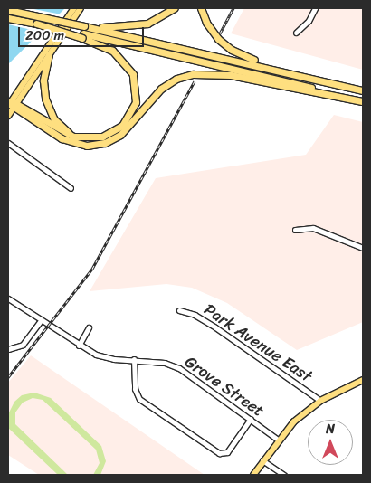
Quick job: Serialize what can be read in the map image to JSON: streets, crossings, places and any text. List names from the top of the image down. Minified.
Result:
{"streets":{"street":["Park Avenue East","Grove Street"]},"scale_bar":"200 m","north":"top"}
